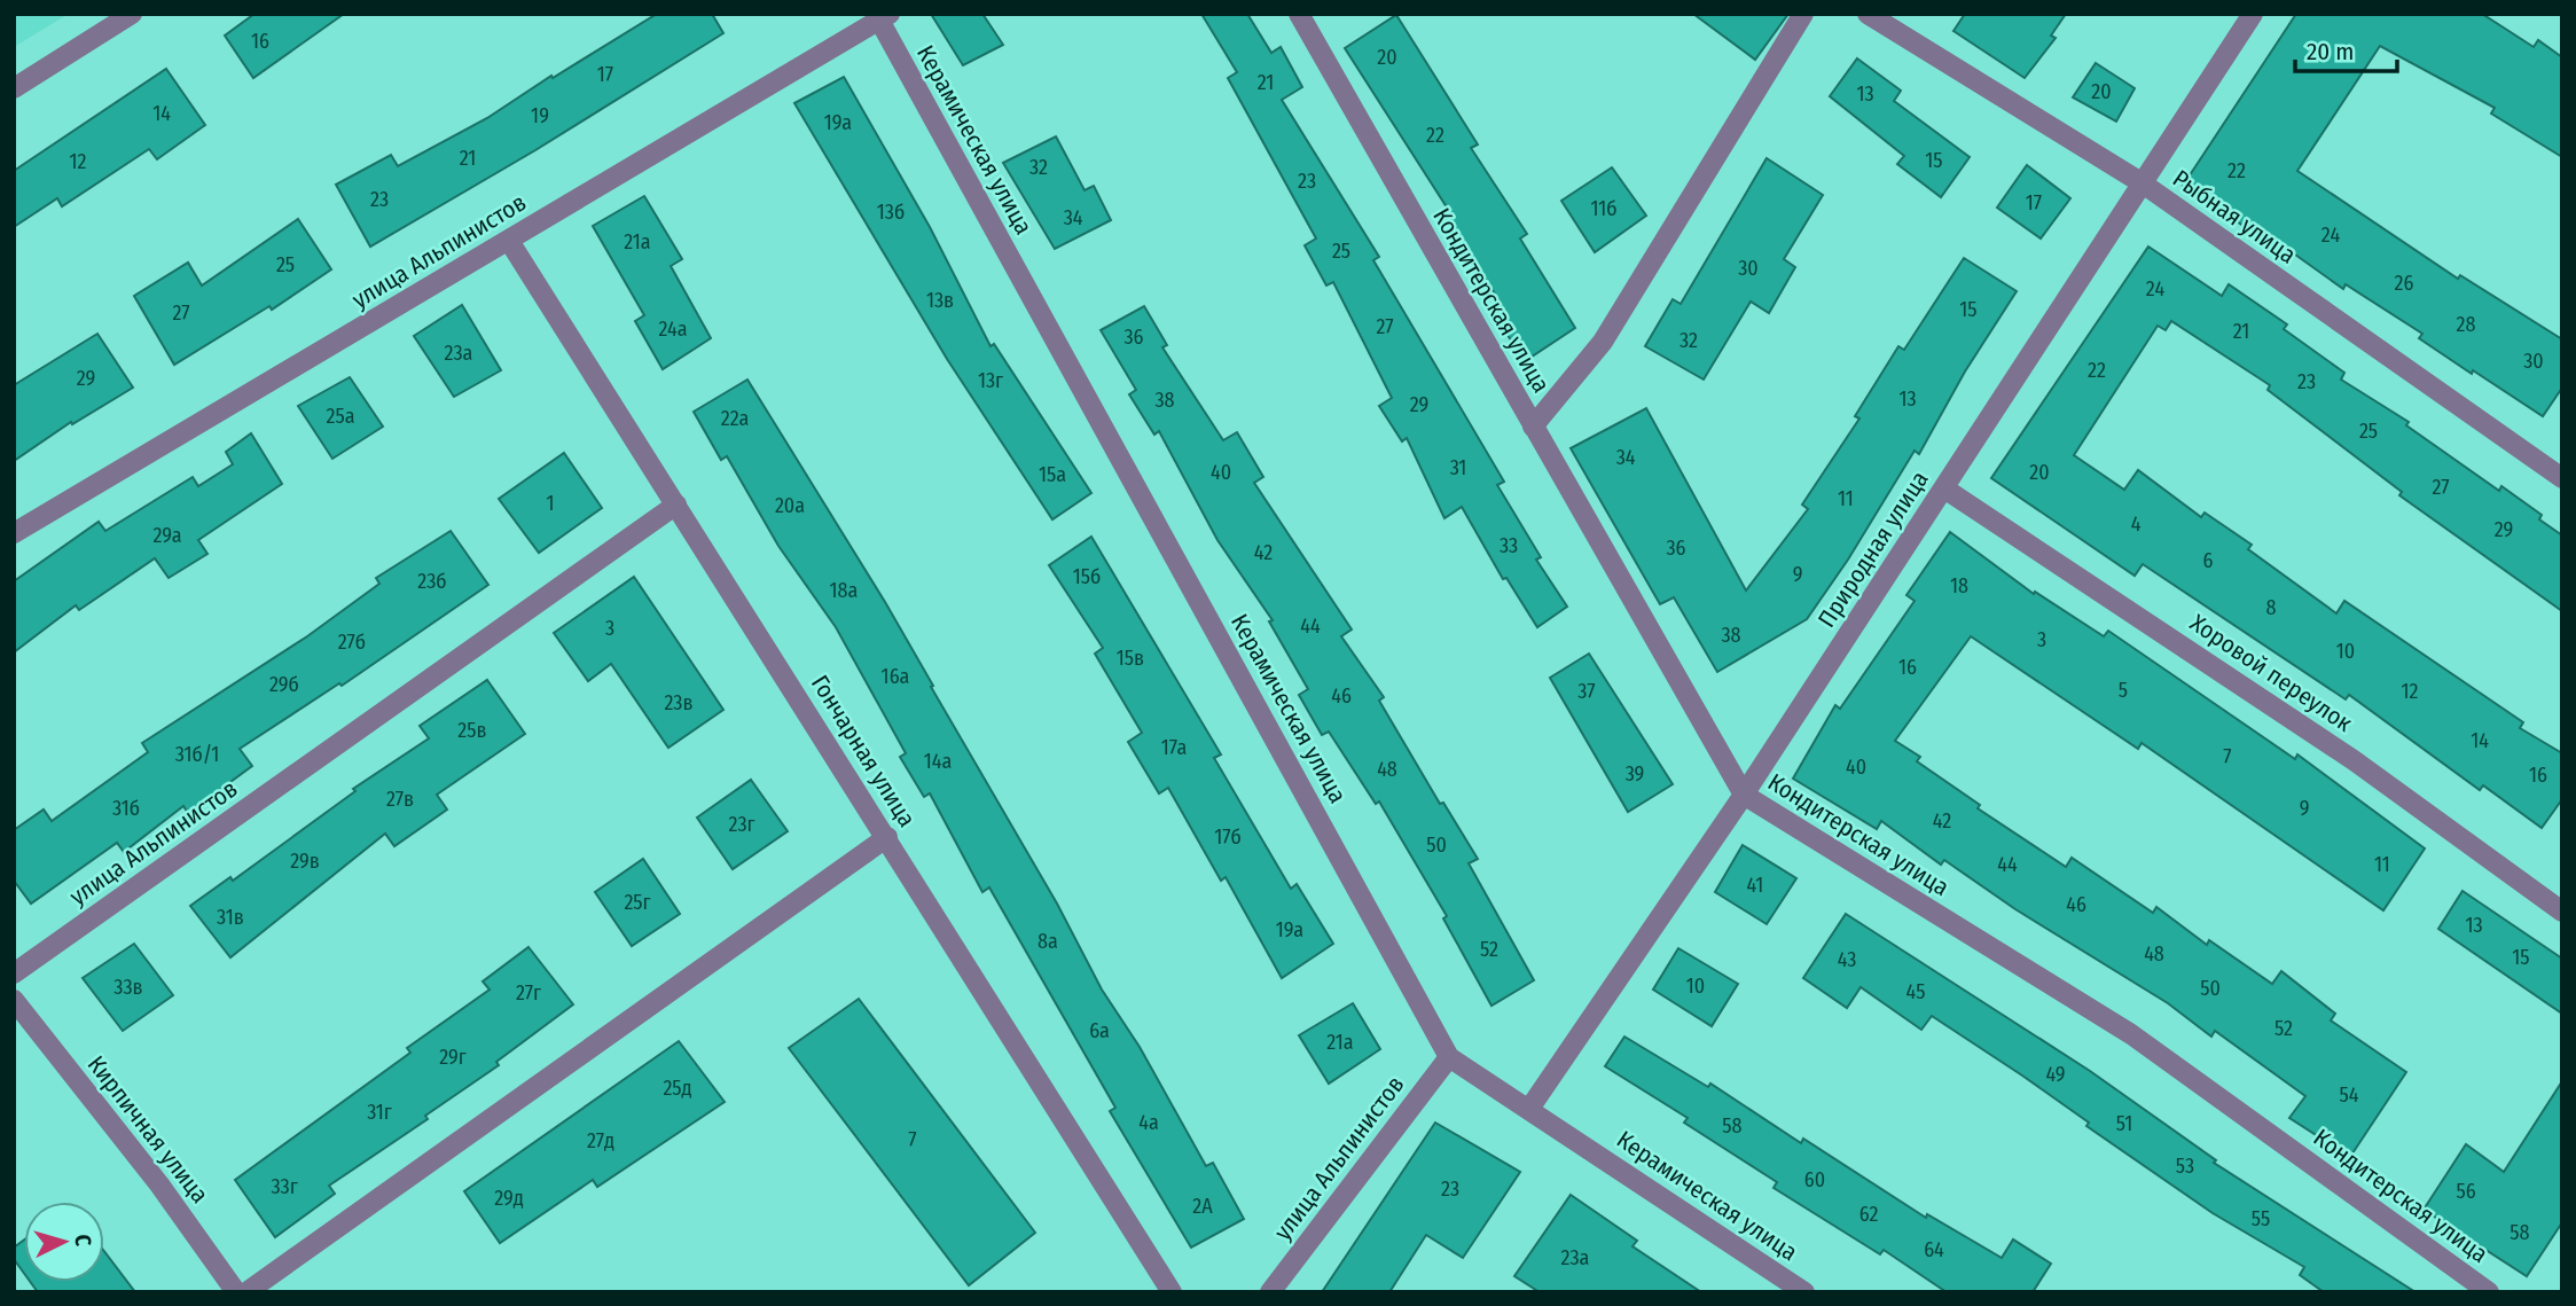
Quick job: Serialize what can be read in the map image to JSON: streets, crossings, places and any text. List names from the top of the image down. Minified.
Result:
{"streets":{"street":["Керамическая улица","Рыбная улица","улица Альпинистов","Кондитерская улица","Природная улица","Хоровой переулок","Гончарная улица","Кирпичная улица"]},"crossings":[["Керамическая улица","улица Альпинистов"],["Керамическая улица","Природная улица"],["Рыбная улица","Природная улица"],["улица Альпинистов","Гончарная улица"],["Кондитерская улица","Природная улица"],["Природная улица","Хоровой переулок"]],"house_numbers":["16","20","17","21","20","13","14","19","19а","22","21","15","12","32","22","23","23","17","11б","13б","34","24","21а","25","25","30","26","24","13в","15","27","28","27","24а","21","36","32","23а","30","22","29","13г","23","13","38","29","25а","22а","25","34","31","40","20","15а","27","11","1","20а","4","29","29а","33","36","42","6","9","15б","23б","18","18а","8","44","3","38","3","27б","10","15в","16","16а","29б","5","37","12","46","23в","25в","14","17а","31б/1","7","14а","40","48","39","16","27в","31б","9","42","23г","17б","50","29в","44","11","41","25г","46","31в","13","19а","8а","52","48","15","43","10","33в","50","45","27г","52","6а","21а","29г","49","25д","54","31г","4а","51","58","7","27д","53","60","33г","23","56","29д","2А","62","55","58","64","23а"],"scale_bar":"20 m","north":"right"}
